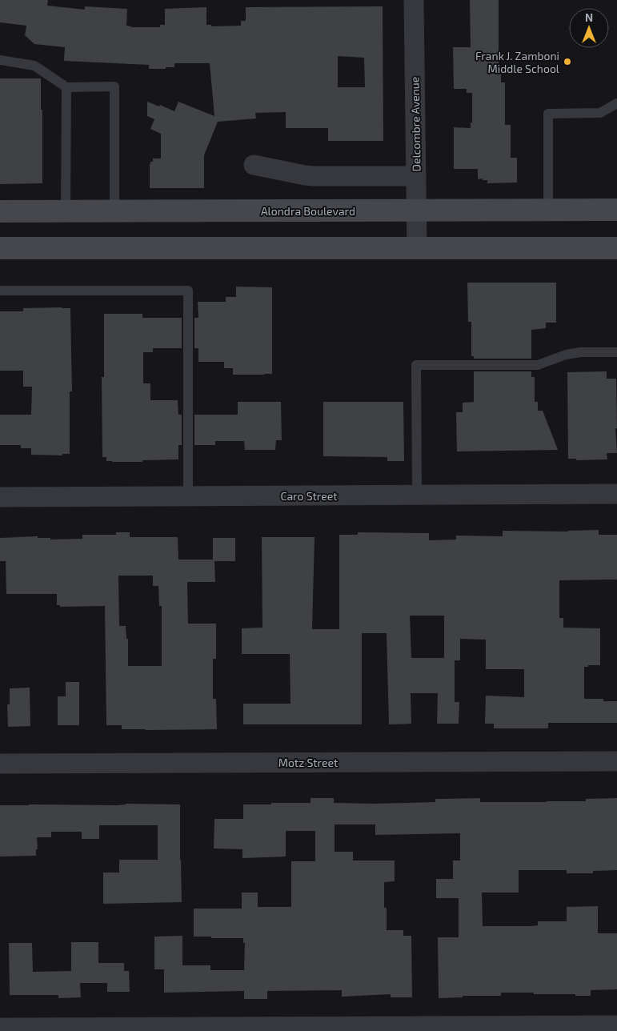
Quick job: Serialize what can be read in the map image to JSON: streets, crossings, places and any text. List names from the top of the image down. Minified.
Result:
{"streets":{"main road":["Alondra Boulevard"],"street":["Delcombre Avenue","Caro Street","Motz Street"]},"crossings":[["Delcombre Avenue","Alondra Boulevard"]],"places":["Frank J. Zamboni Middle School"],"north":"top"}
